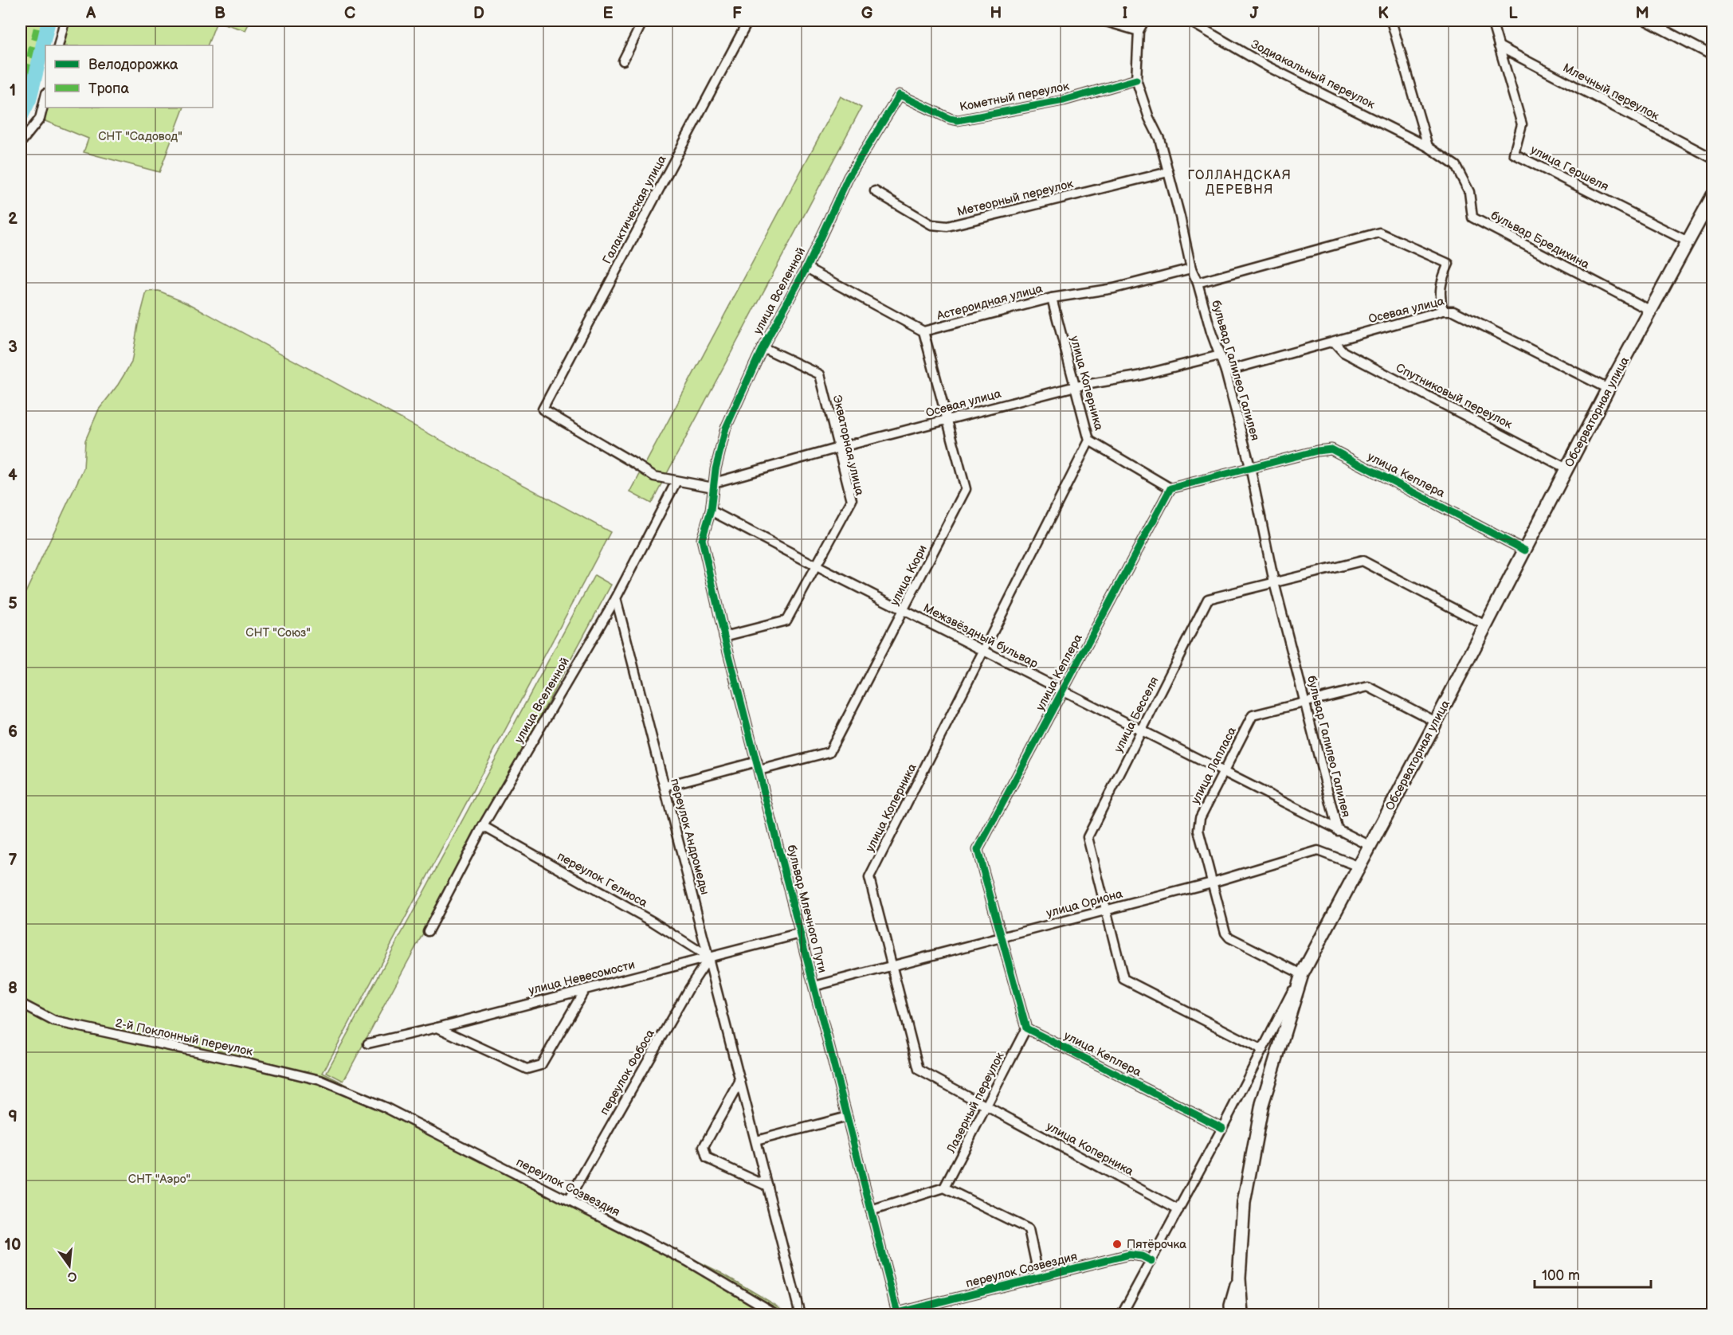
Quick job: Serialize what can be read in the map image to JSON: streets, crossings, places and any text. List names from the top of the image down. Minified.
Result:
{"streets":{"main road":["Обсерваторная улица"],"street":["Зодиакальный переулок","Млечный переулок","Кометный переулок","улица Гершеля","Метеорный переулок","Галактическая улица","бульвар Бредихина","улица Вселенной","Астероидная улица","Осевая улица","бульвар Галилео Галилея","улица Коперника","Спутниковый переулок","Экваторная улица","улица Кеплера","улица Кюри","Межзвёздный бульвар","улица Бесселя","улица Лапласа","переулок Андромеды","переулок Гелиоса","улица Ориона","бульвар Млечного Пути","улица Невесомости","2-й Поклонный переулок","переулок Фобоса","Лазерный переулок","переулок Созвездия"]},"crossings":[["Зодиакальный переулок","бульвар Бредихина"],["Млечный переулок","улица Гершеля"],["Кометный переулок","улица Вселенной"],["Кометный переулок","бульвар Галилео Галилея"],["улица Гершеля","Обсерваторная улица"],["Метеорный переулок","бульвар Галилео Галилея"],["Галактическая улица","улица Вселенной"],["бульвар Бредихина","Обсерваторная улица"],["улица Вселенной","Астероидная улица"],["улица Вселенной","Осевая улица"],["улица Вселенной","Экваторная улица"],["улица Вселенной","Межзвёздный бульвар"],["улица Вселенной","переулок Андромеды"],["улица Вселенной","переулок Гелиоса"],["улица Вселенной","бульвар Млечного Пути"],["Астероидная улица","бульвар Галилео Галилея"],["Астероидная улица","улица Коперника"],["Астероидная улица","улица Кюри"],["Осевая улица","бульвар Галилео Галилея"],["Осевая улица","улица Коперника"],["Осевая улица","Спутниковый переулок"],["Осевая улица","Обсерваторная улица"],["Осевая улица","Экваторная улица"],["Осевая улица","улица Кюри"],["бульвар Галилео Галилея","улица Кеплера"],["бульвар Галилео Галилея","Межзвёздный бульвар"],["бульвар Галилео Галилея","улица Бесселя"],["бульвар Галилео Галилея","улица Лапласа"],["улица Коперника","Обсерваторная улица"],["улица Коперника","Межзвёздный бульвар"],["улица Коперника","улица Ориона"],["улица Коперника","Лазерный переулок"],["Спутниковый переулок","Обсерваторная улица"],["Обсерваторная улица","улица Кеплера"],["Обсерваторная улица","Межзвёздный бульвар"],["Обсерваторная улица","улица Бесселя"],["Обсерваторная улица","улица Лапласа"],["Обсерваторная улица","улица Ориона"],["Обсерваторная улица","переулок Созвездия"],["Экваторная улица","Межзвёздный бульвар"],["Экваторная улица","бульвар Млечного Пути"],["улица Кеплера","Межзвёздный бульвар"],["улица Кеплера","улица Ориона"],["улица Кеплера","Лазерный переулок"],["улица Кюри","Межзвёздный бульвар"],["улица Кюри","бульвар Млечного Пути"],["Межзвёздный бульвар","улица Бесселя"],["Межзвёздный бульвар","улица Лапласа"],["Межзвёздный бульвар","бульвар Млечного Пути"],["улица Бесселя","улица Ориона"],["улица Лапласа","улица Ориона"],["переулок Андромеды","переулок Гелиоса"],["переулок Андромеды","улица Невесомости"],["переулок Андромеды","переулок Фобоса"],["переулок Гелиоса","улица Невесомости"],["переулок Гелиоса","переулок Фобоса"],["улица Ориона","бульвар Млечного Пути"],["бульвар Млечного Пути","улица Невесомости"],["бульвар Млечного Пути","переулок Созвездия"],["улица Невесомости","переулок Фобоса"],["2-й Поклонный переулок","переулок Созвездия"],["переулок Фобоса","переулок Созвездия"]],"districts":["ГОЛЛАНДСКАЯ ДЕРЕВНЯ"],"parks":["СНТ \"Садовод\"","СНТ \"Союз\"","СНТ \"Аэро\""],"places":["Пятёрочка"],"legend":["Велодорожка","Тропа"],"scale_bar":"100 m","north":"bottom","grid":{"columns":["A","B","C","D","E","F","G","H","I","J","K","L","M"],"rows":["1","2","3","4","5","6","7","8","9","10"]}}
